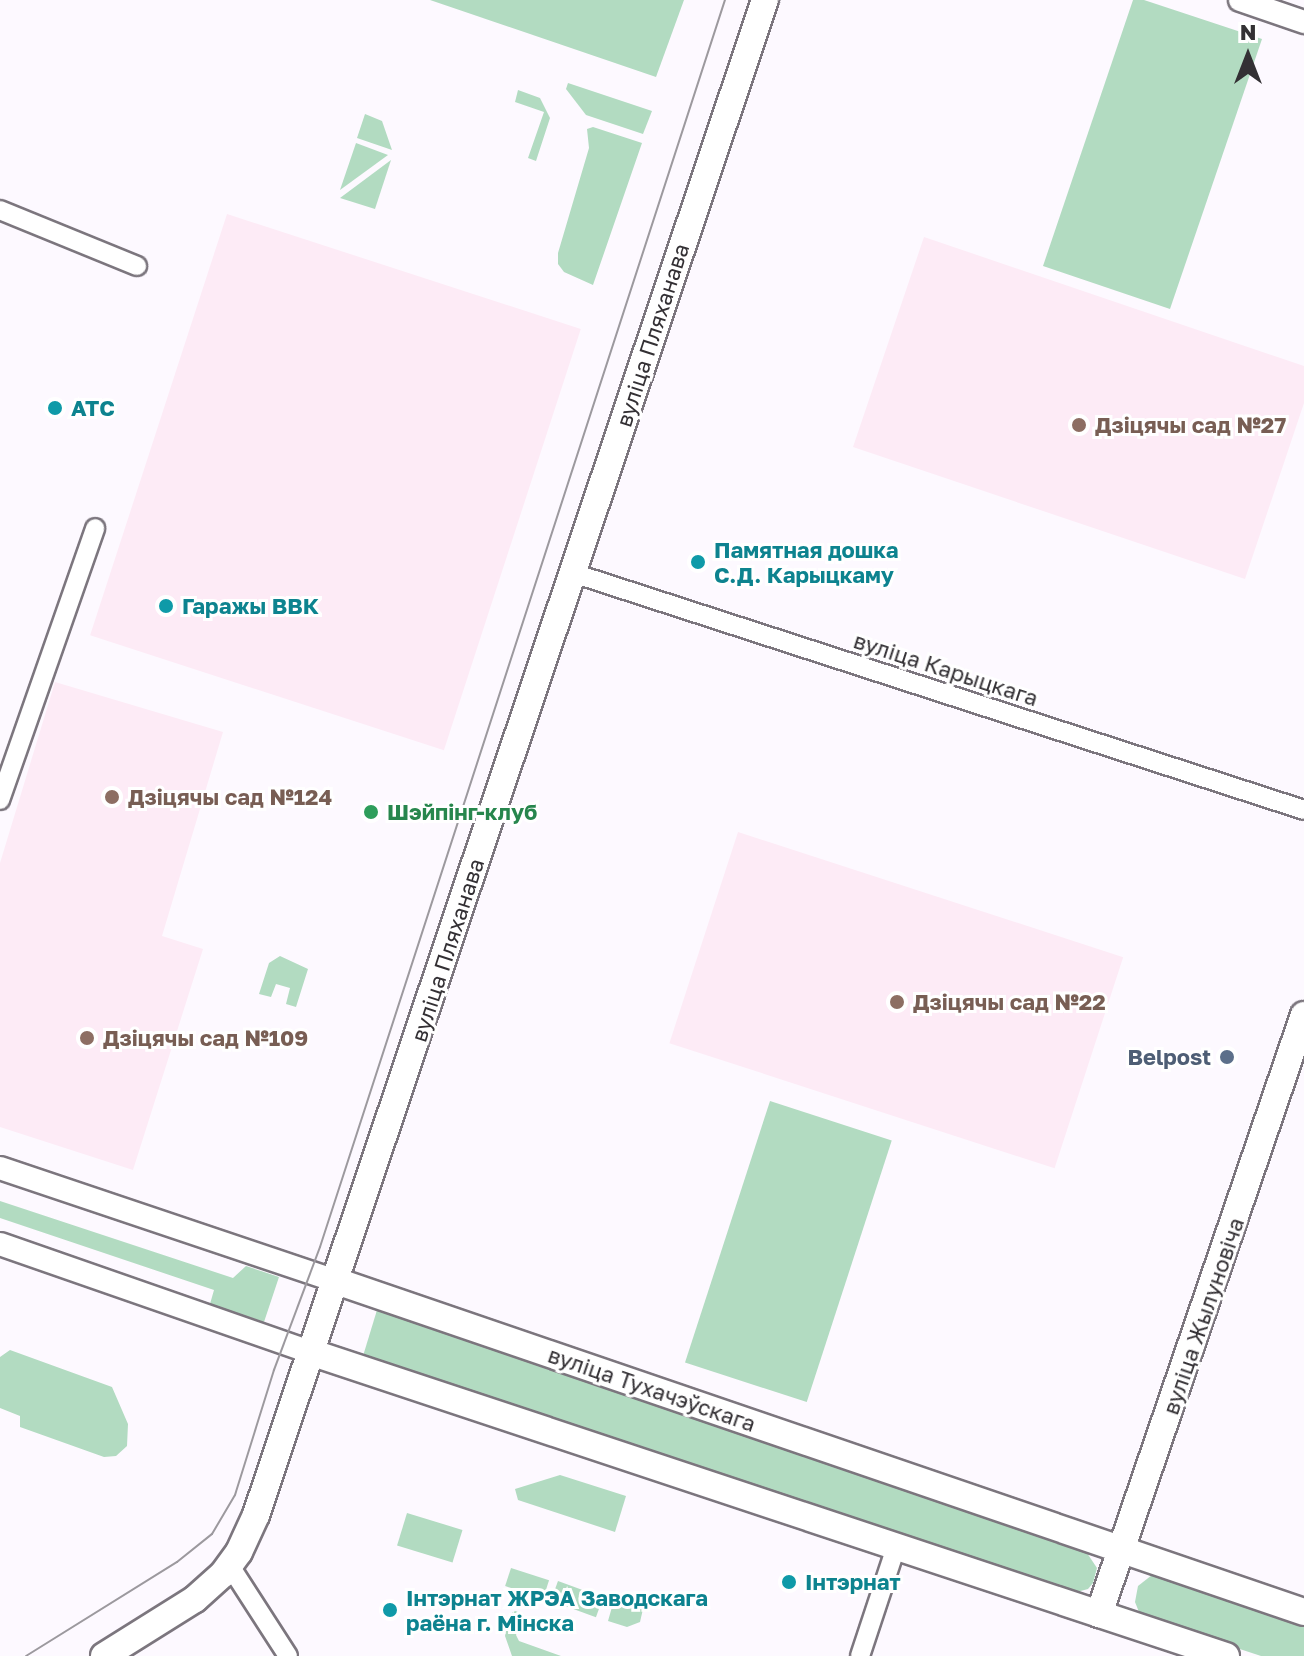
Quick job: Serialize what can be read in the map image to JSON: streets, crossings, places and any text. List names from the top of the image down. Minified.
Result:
{"streets":{"main road":["вуліца Пляханава","вуліца Жылуновіча","вуліца Тухачэўскага"],"street":["вуліца Карыцкага"]},"crossings":[["вуліца Пляханава","вуліца Карыцкага"],["вуліца Пляханава","вуліца Тухачэўскага"],["вуліца Жылуновіча","вуліца Тухачэўскага"]],"places":["АТС","Дзіцячы сад №27","Памятная дошка С.Д. Карыцкаму","Гаражы ВВК","Дзіцячы сад №124","Шэйпінг-клуб","Дзіцячы сад №22","Дзіцячы сад №109","Belpost","Інтэрнат","Інтэрнат ЖРЭА Заводскага раёна г. Мінска"],"north":"top"}
